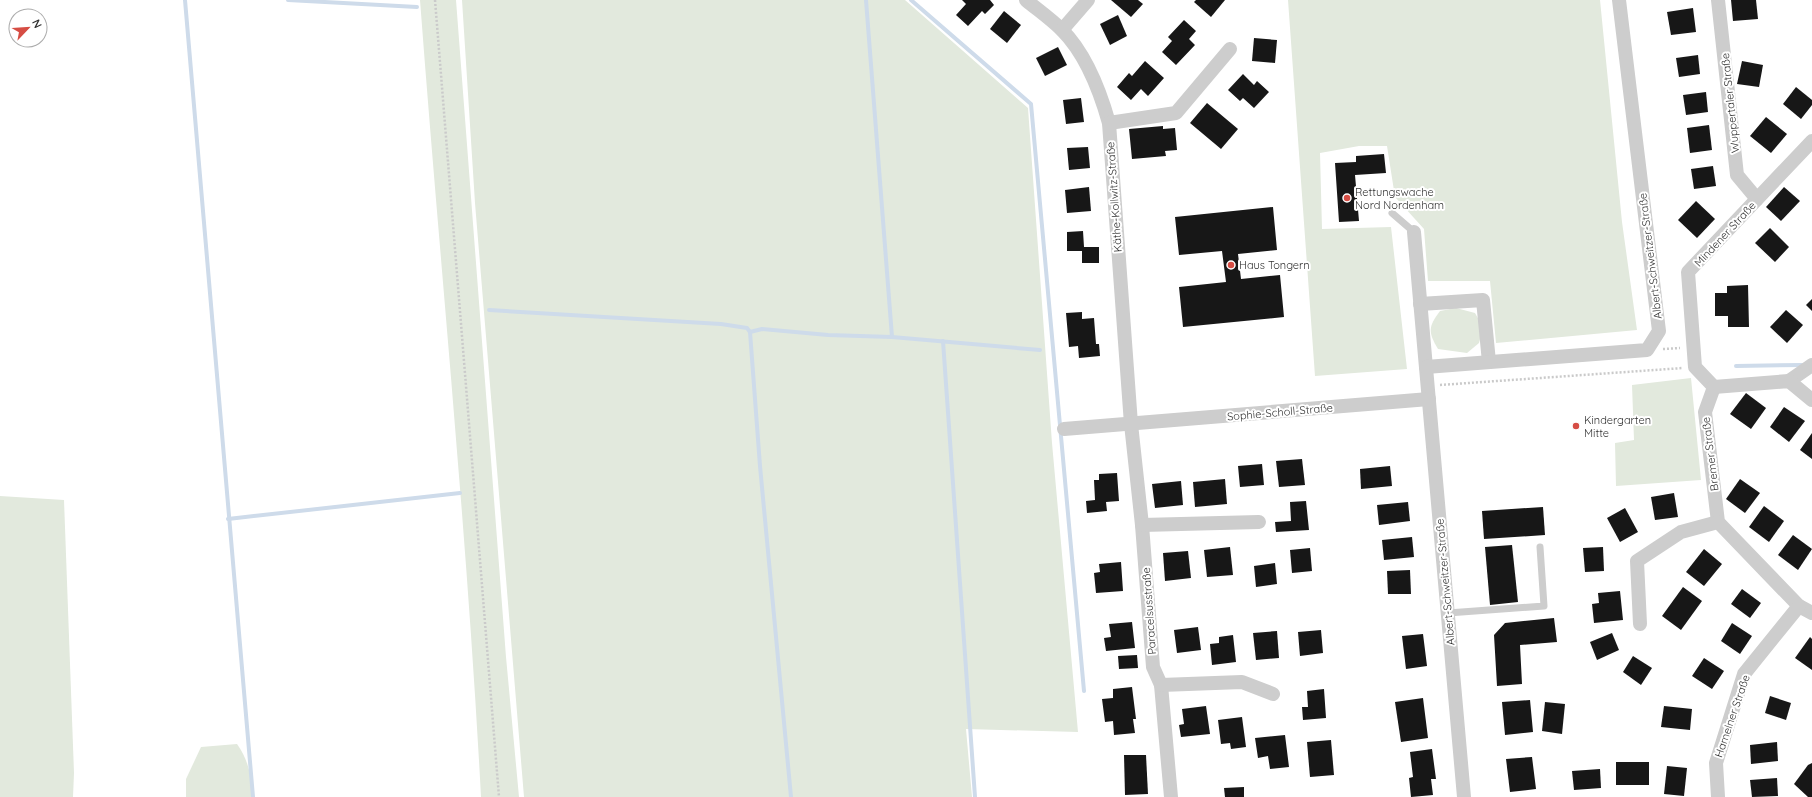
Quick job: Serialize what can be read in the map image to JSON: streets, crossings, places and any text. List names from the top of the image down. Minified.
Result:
{"streets":{"street":["Wuppertaler Straße","Käthe-Kollwitz-Straße","Mindener Straße","Albert-Schweitzer-Straße","Sophie-Scholl-Straße","Bremer Straße","Paracelsusstraße","Hamelner Straße"]},"crossings":[["Wuppertaler Straße","Mindener Straße"],["Käthe-Kollwitz-Straße","Sophie-Scholl-Straße"],["Käthe-Kollwitz-Straße","Paracelsusstraße"],["Albert-Schweitzer-Straße","Sophie-Scholl-Straße"],["Sophie-Scholl-Straße","Paracelsusstraße"]],"places":["Rettungswache Nord Nordenham","Haus Tongern","Kindergarten Mitte"],"north":"top right"}
